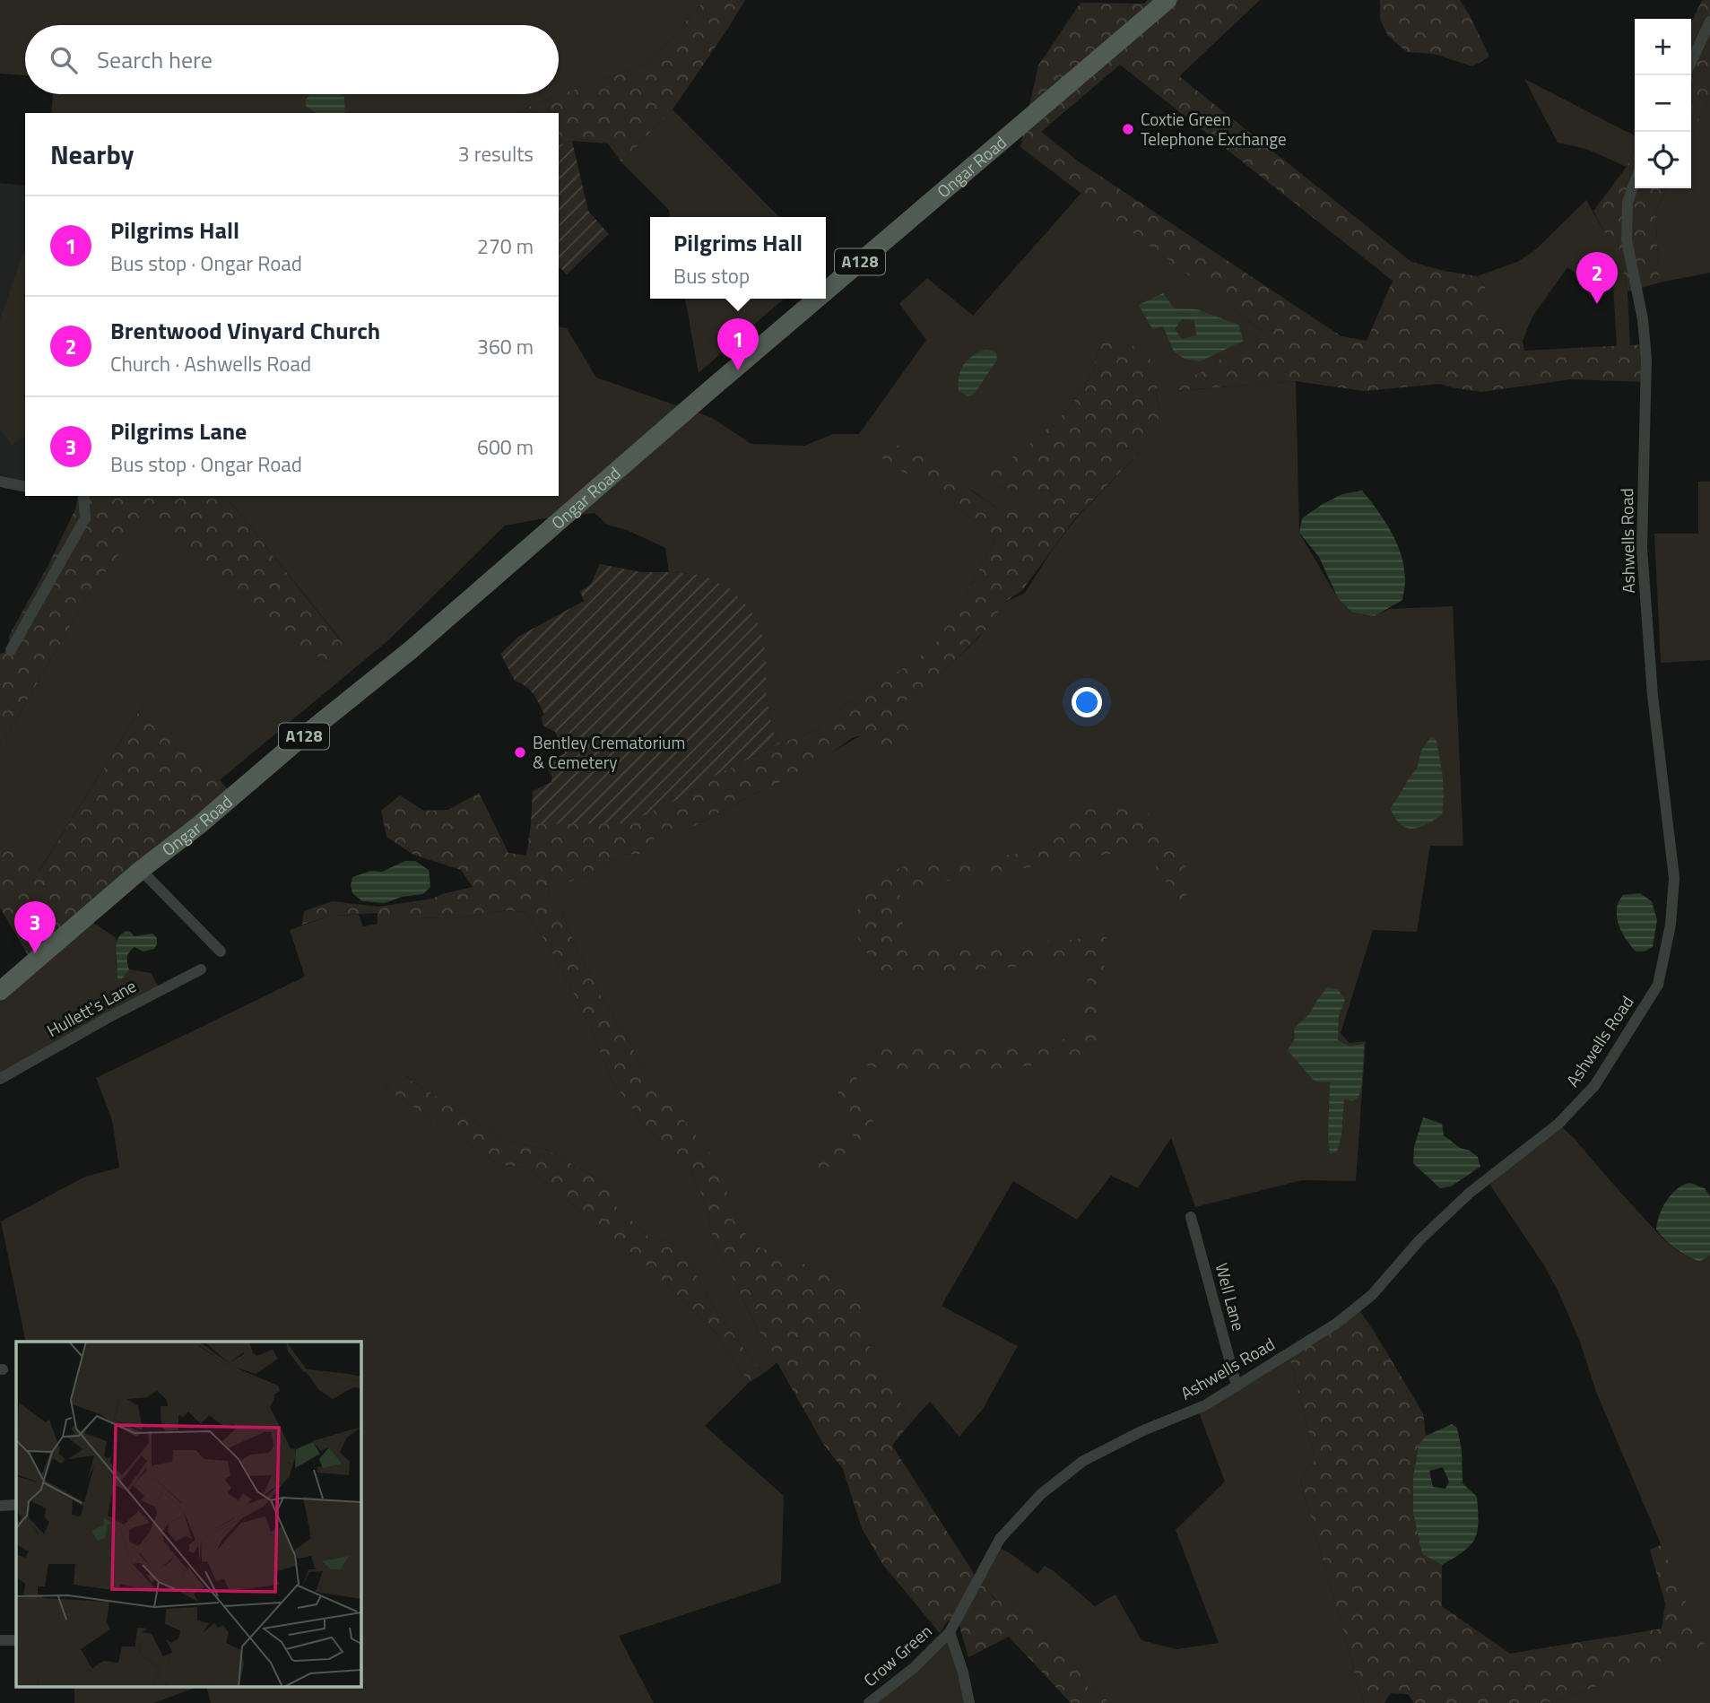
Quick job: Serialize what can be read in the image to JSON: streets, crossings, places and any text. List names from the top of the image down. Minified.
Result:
{"streets":{"main road":["Ongar Road","A128"],"street":["Ashwells Road","Hullett's Lane","Well Lane","Crow Green"]},"crossings":[["Ashwells Road","Well Lane"],["Ashwells Road","Crow Green"]],"places":["Coxtie Green Telephone Exchange","Bentley Crematorium & Cemetery"],"page":{"map_buttons":["+","−"],"search":"Search here","heading":["Nearby","3 results"],"list":[{"mark":"1","name":"Pilgrims Hall","note":"Bus stop · Ongar Road","value":"270 m"},{"mark":"2","name":"Brentwood Vinyard Church","note":"Church · Ashwells Road","value":"360 m"},{"mark":"3","name":"Pilgrims Lane","note":"Bus stop · Ongar Road","value":"600 m"}],"popup":["Pilgrims Hall","Bus stop"],"pins":["2","1","3"]}}
